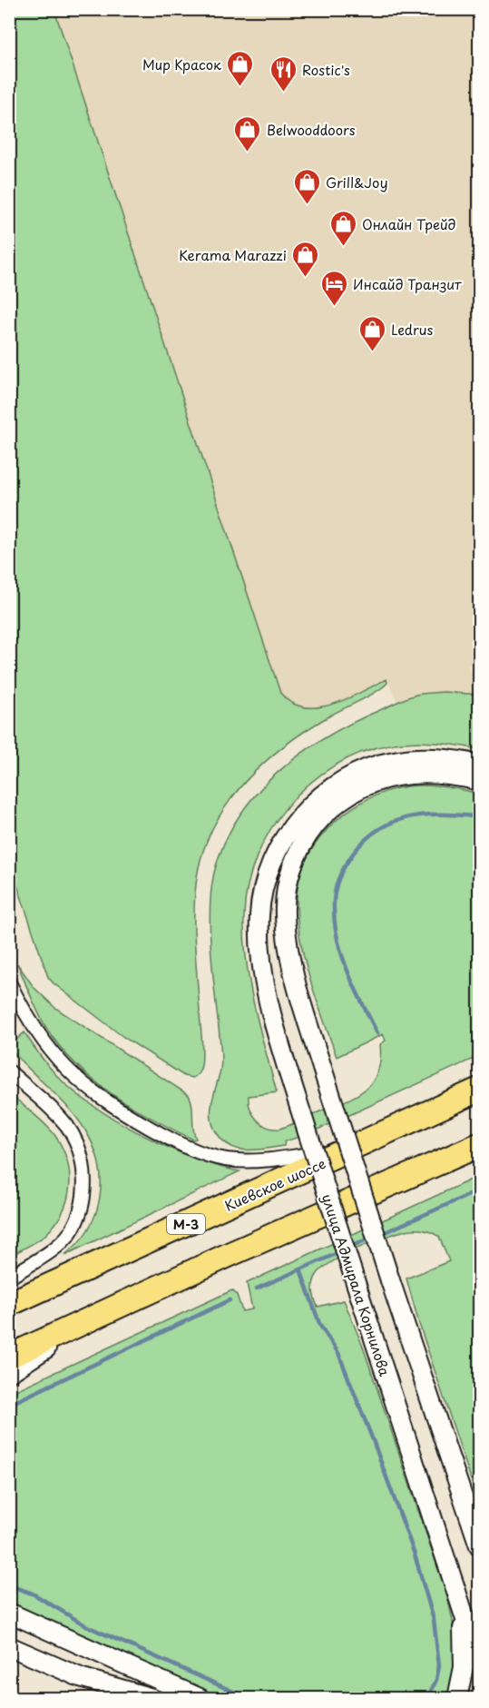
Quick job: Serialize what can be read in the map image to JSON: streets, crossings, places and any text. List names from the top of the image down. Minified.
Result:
{"streets":{"highway":["Киевское шоссе","М-3"],"main road":["улица Адмирала Корнилова"]},"places":{"shop":["Мир Красок","Belwooddoors","Grill&Joy","Онлайн Трейд","Kerama Marazzi","Ledrus"],"restaurant":["Rostic's"],"hotel":["Инсайд Транзит"]}}
